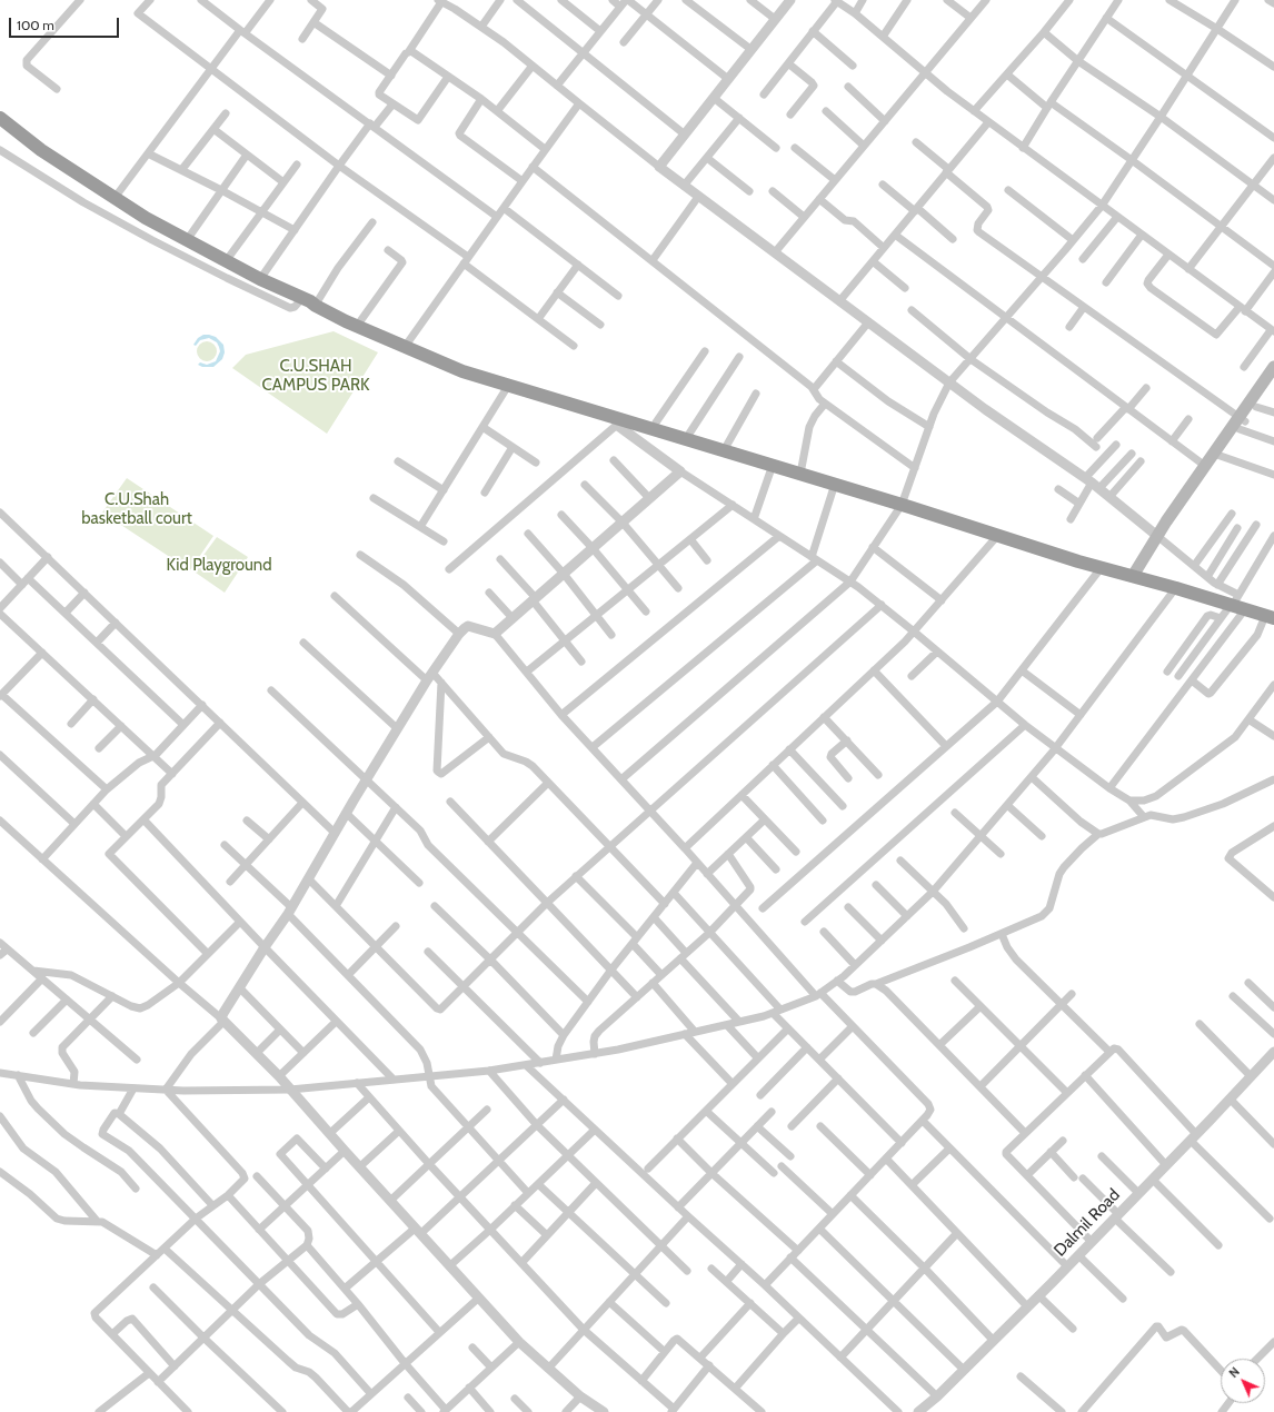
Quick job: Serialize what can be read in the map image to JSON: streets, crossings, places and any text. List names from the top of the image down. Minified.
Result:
{"streets":{"street":["Dalmil Road"]},"parks":["C.U.SHAH CAMPUS PARK","C.U.Shah basketball court","Kid Playground"],"scale_bar":"100 m","north":"top left"}
